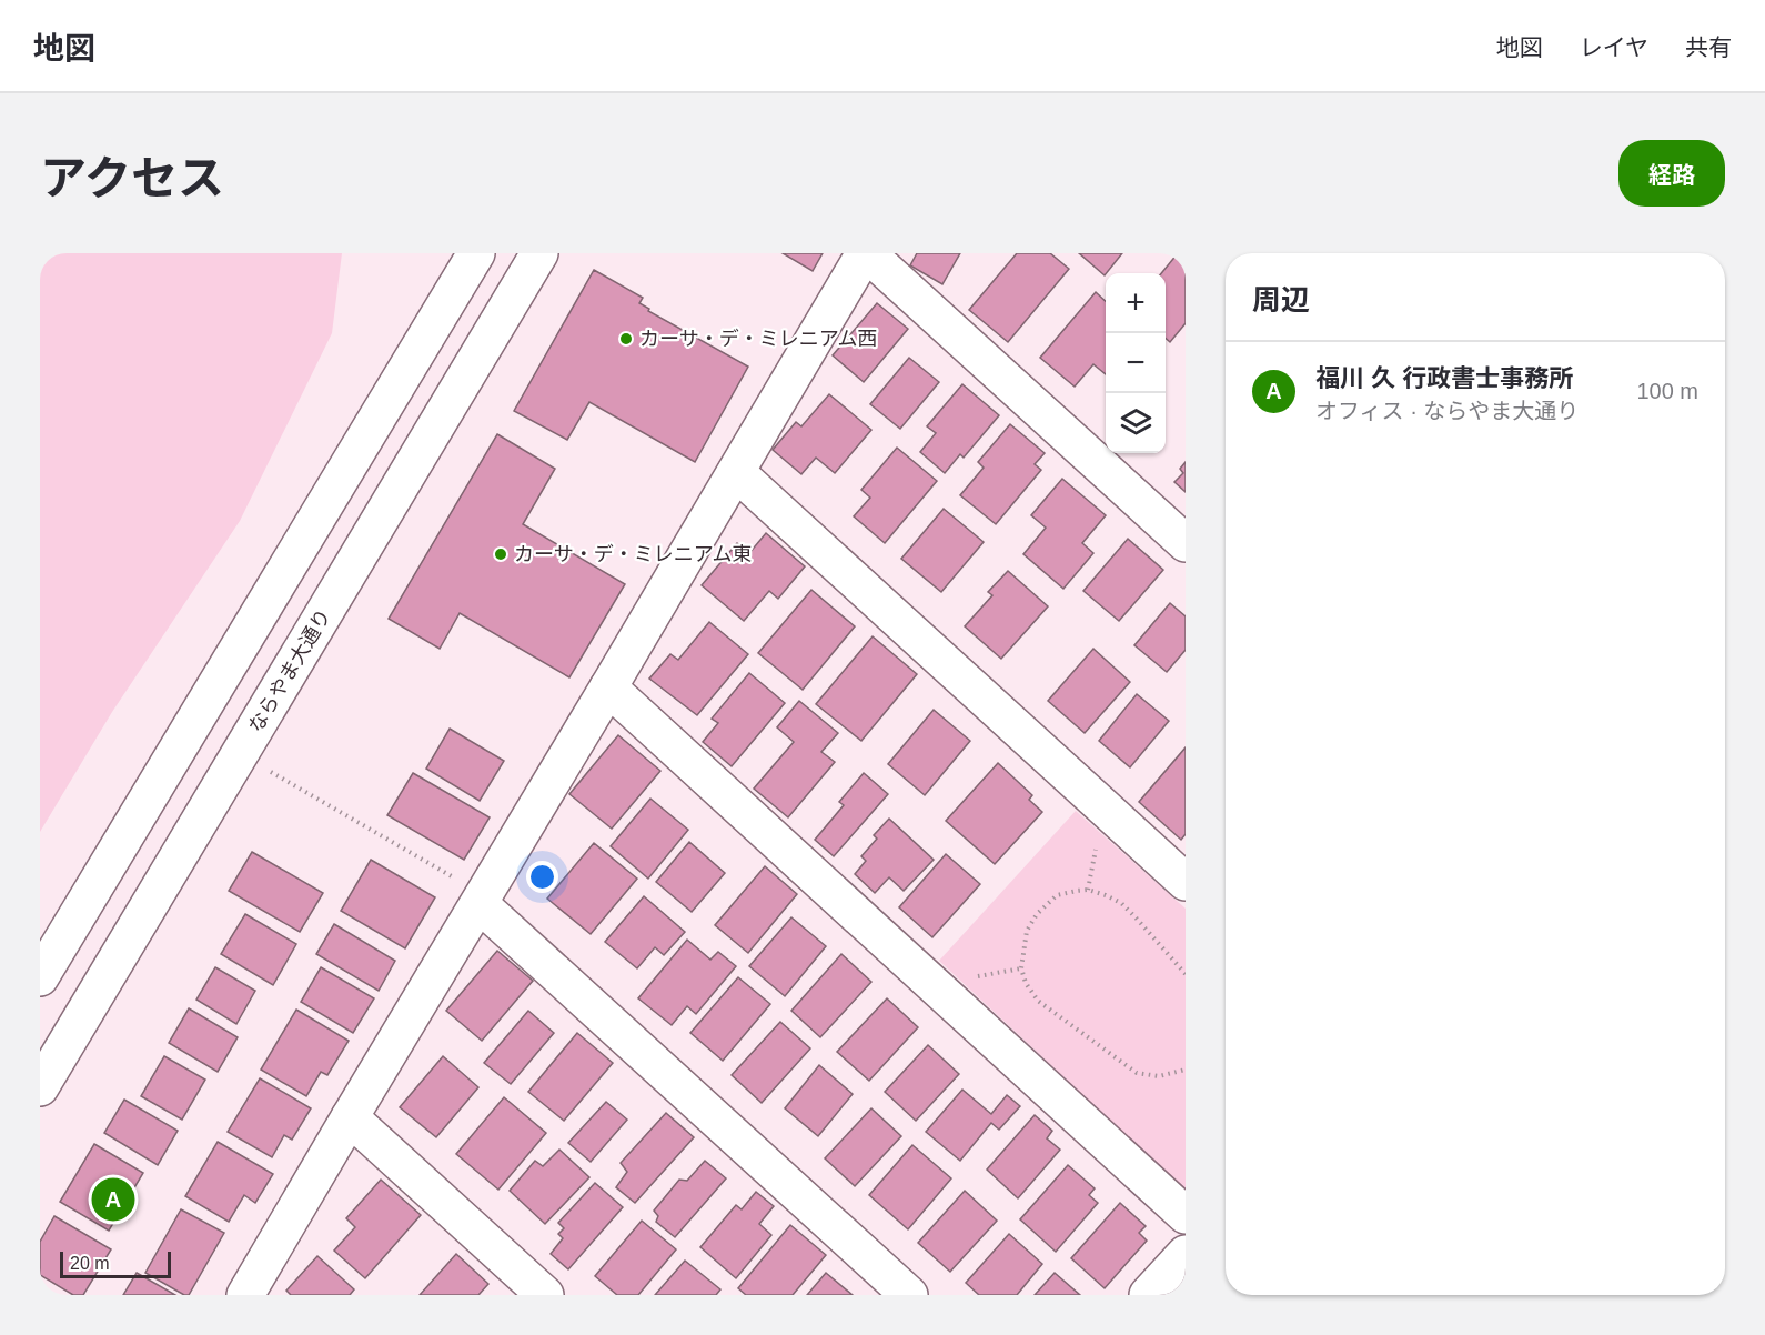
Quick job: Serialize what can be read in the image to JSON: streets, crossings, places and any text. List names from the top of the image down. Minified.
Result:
{"streets":{"street":["ならやま大通り"]},"places":["カーサ・デ・ミレニアム西","カーサ・デ・ミレニアム東"],"scale_bar":"20 m","page":{"header":"地図","nav":["地図","レイヤ","共有"],"title":"アクセス","buttons":"経路","heading":"周辺","map_buttons":["+","−"],"list":[{"mark":"A","name":"福川 久 行政書士事務所","note":"オフィス · ならやま大通り","value":"100 m"}],"pins":"A","scale":"20 m"}}
